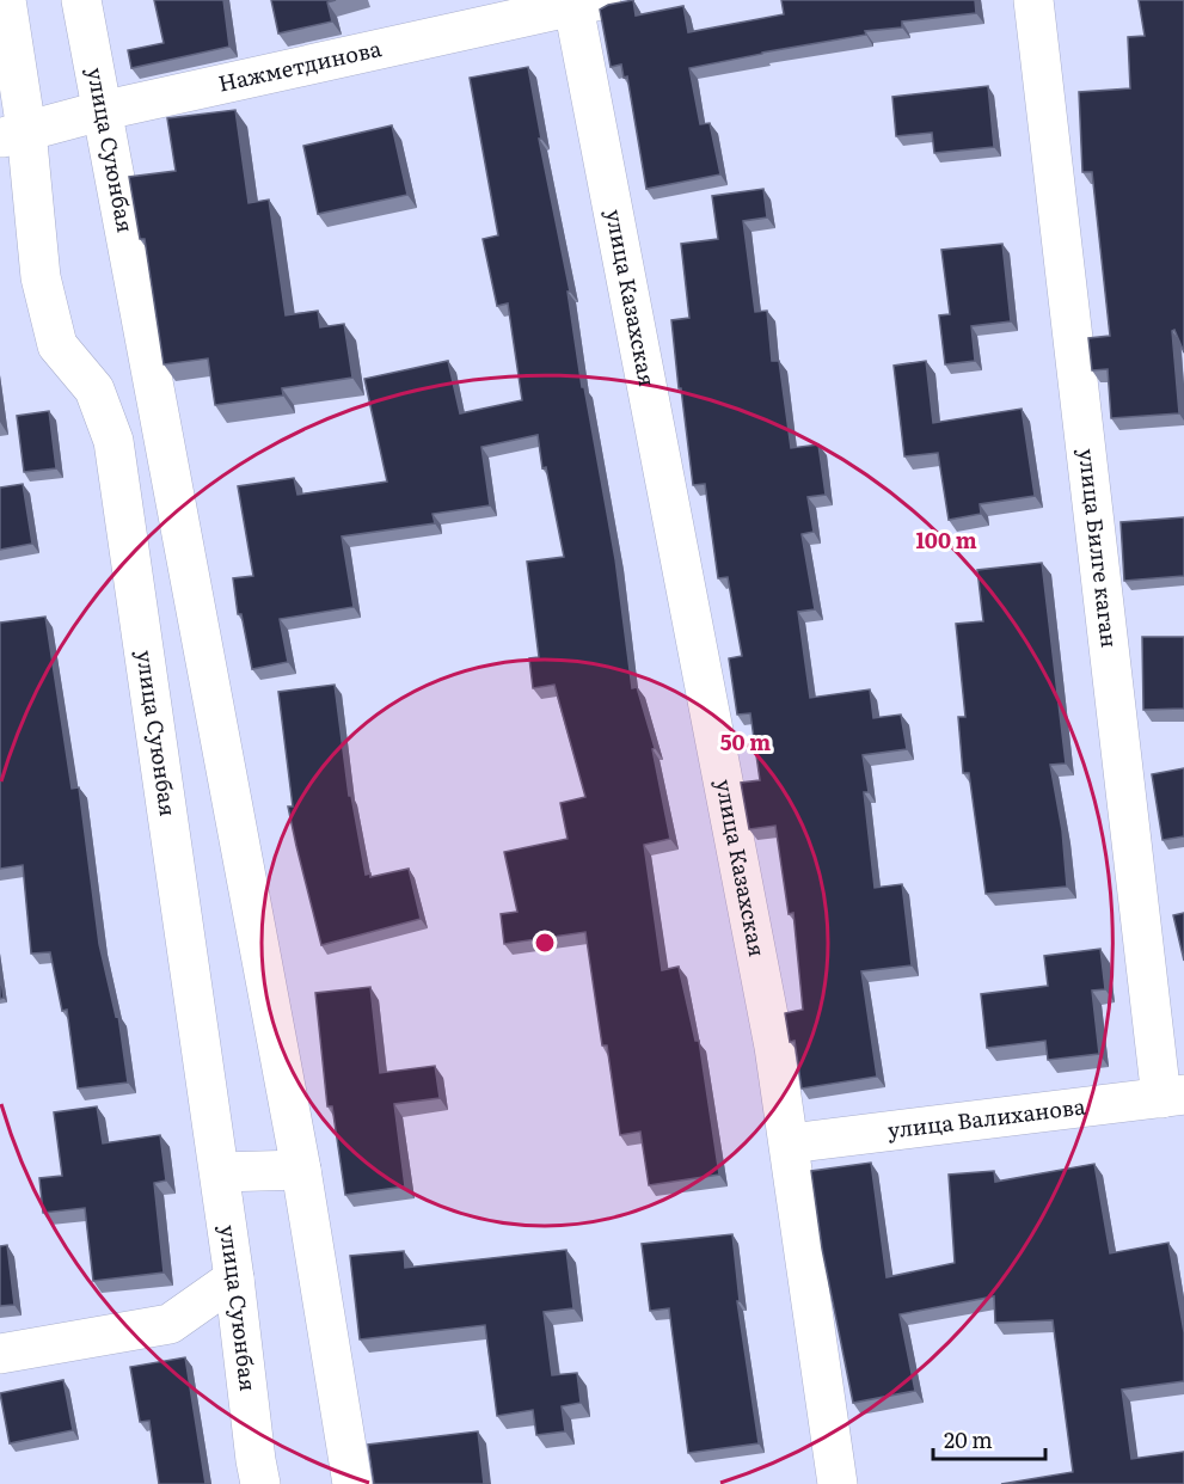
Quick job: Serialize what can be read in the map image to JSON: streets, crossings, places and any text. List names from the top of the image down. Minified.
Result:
{"streets":{"street":["Нажметдинова","улица Суюнбая","улица Казахская","улица Билге каган","улица Валиханова"]},"crossings":[["Нажметдинова","улица Суюнбая"],["Нажметдинова","улица Казахская"],["улица Казахская","улица Валиханова"],["улица Билге каган","улица Валиханова"]],"scale_bar":"20 m","rings":["100 m","50 m"]}
